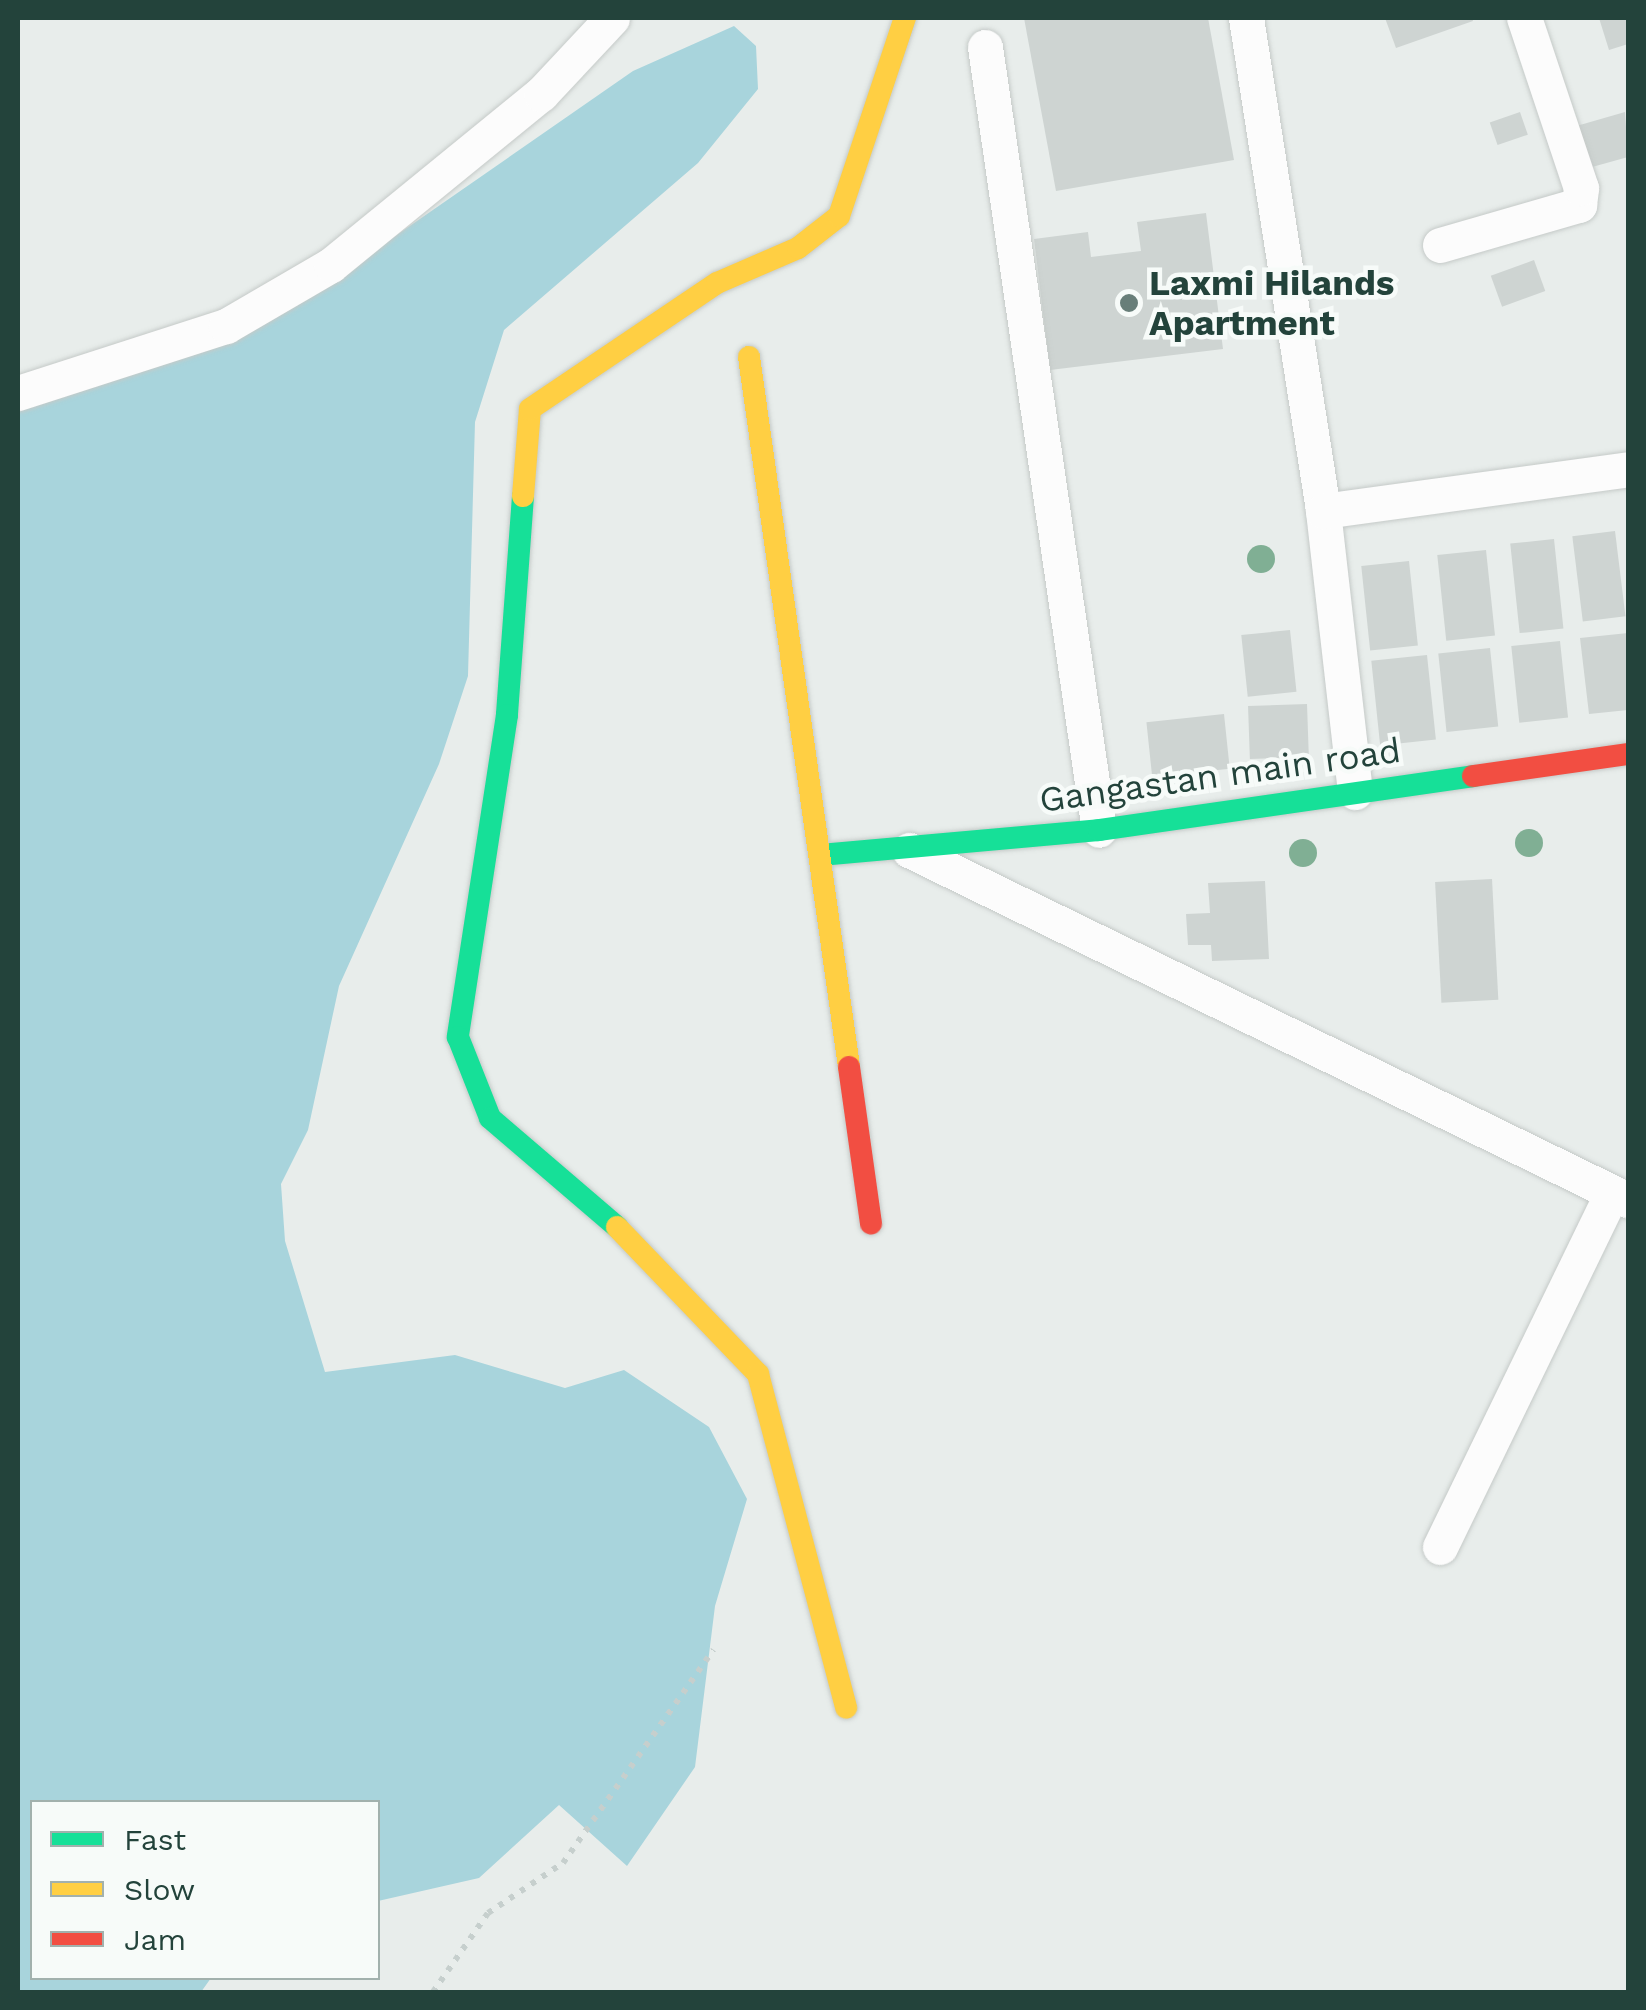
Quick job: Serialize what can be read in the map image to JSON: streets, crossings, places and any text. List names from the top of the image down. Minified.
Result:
{"streets":{"street":["Gangastan main road"]},"places":["Laxmi Hilands Apartment"],"legend":["Fast","Slow","Jam"]}
